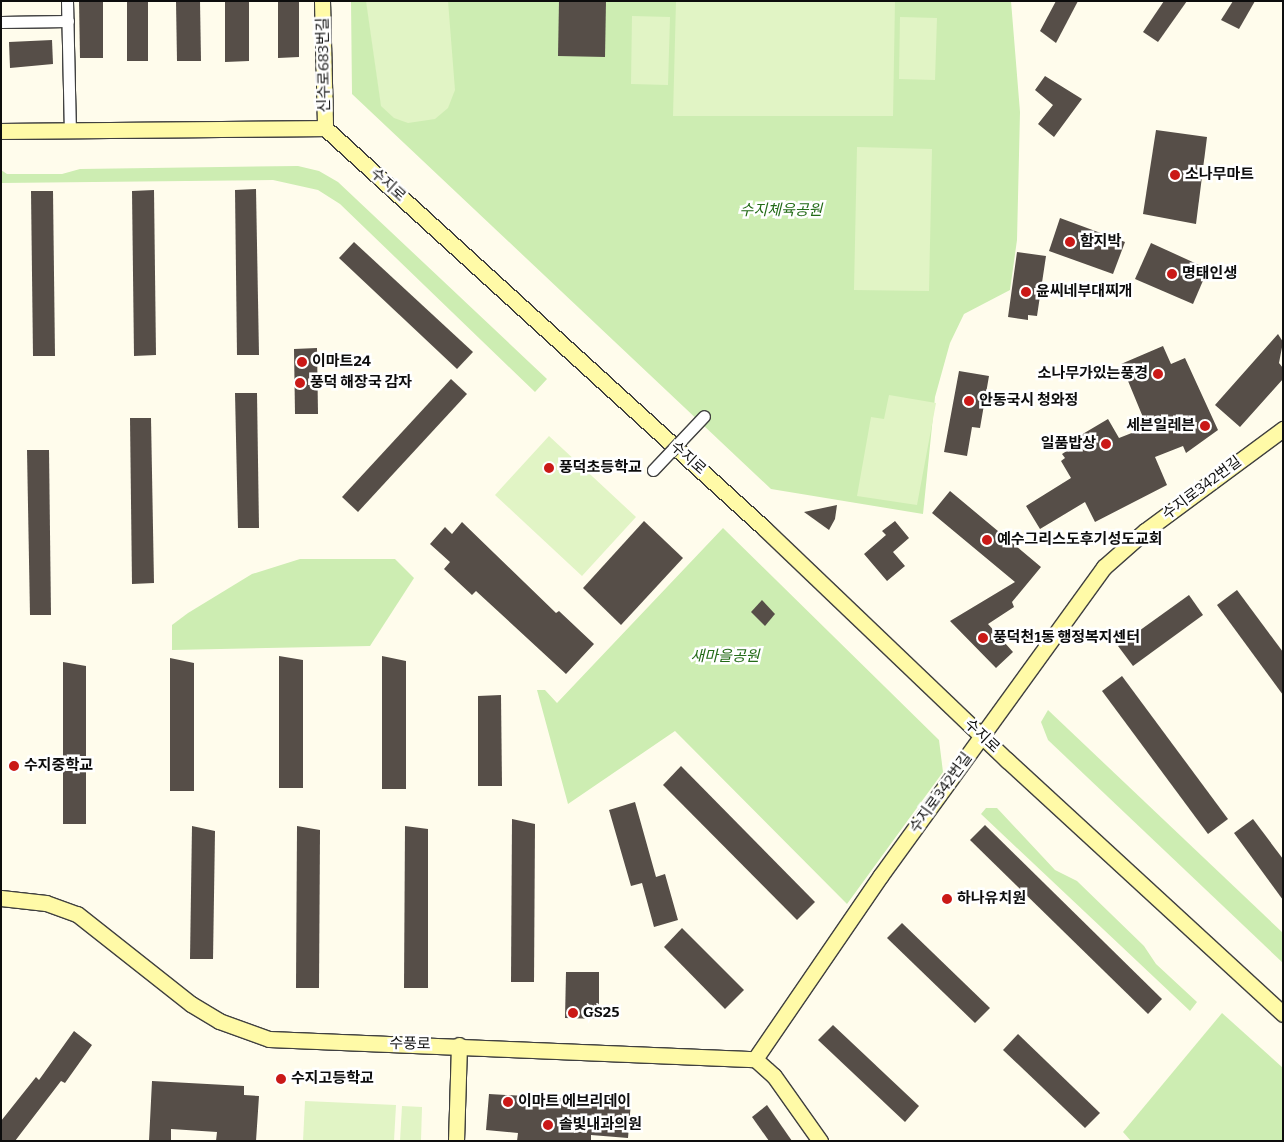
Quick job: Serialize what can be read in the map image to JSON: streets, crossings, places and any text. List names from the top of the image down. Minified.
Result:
{"streets":{"street":["신수로683번길","수지로","수지로342번길","수풍로"]},"crossings":[["신수로683번길","수지로"],["수지로","수지로342번길"],["수지로342번길","수풍로"]],"parks":["수지체육공원","새마을공원"],"places":["소나무마트","함지박","명태인생","윤씨네부대찌개","이마트24","소나무가있는풍경","풍덕 해장국 감자","안동국시 청와정","세븐일레븐","일품밥상","풍덕초등학교","예수그리스도후기성도교회","풍덕천1동 행정복지센터","수지중학교","하나유치원","GS25","수지고등학교","이마트 에브리데이","솔빛내과의원"]}
